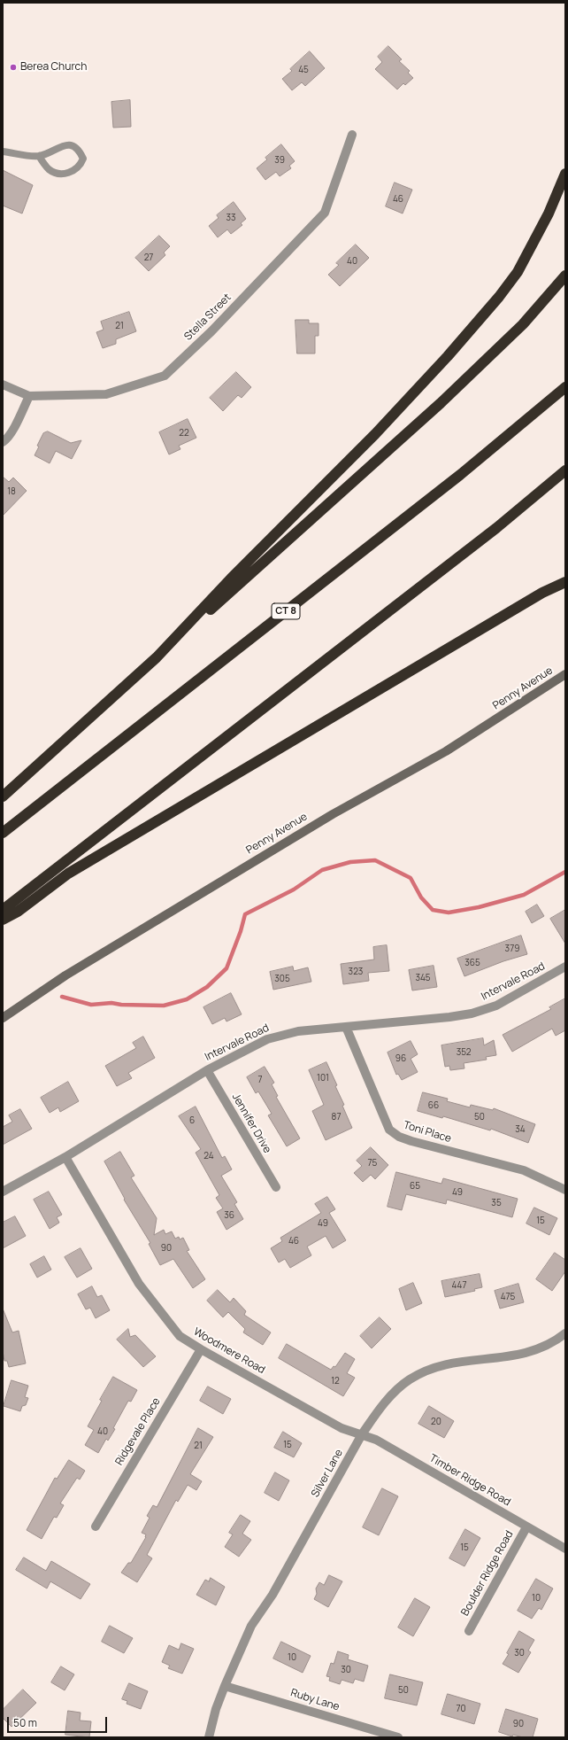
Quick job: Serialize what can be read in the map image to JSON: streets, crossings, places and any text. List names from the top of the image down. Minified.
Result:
{"streets":{"highway":["CT 8"],"main road":["Penny Avenue"],"street":["Stella Street","Intervale Road","Jennifer Drive","Toni Place","Woodmere Road","Ridgevale Place","Silver Lane","Timber Ridge Road","Boulder Ridge Road","Ruby Lane"]},"crossings":[["Intervale Road","Jennifer Drive"],["Intervale Road","Toni Place"],["Intervale Road","Woodmere Road"],["Woodmere Road","Ridgevale Place"],["Woodmere Road","Silver Lane"],["Woodmere Road","Timber Ridge Road"],["Silver Lane","Timber Ridge Road"],["Silver Lane","Ruby Lane"],["Timber Ridge Road","Boulder Ridge Road"]],"places":["Berea Church"],"house_numbers":["45","39","46","33","27","40","21","22","18","379","365","323","345","305","352","96","101","7","66","87","50","6","34","24","75","65","49","35","36","15","49","46","90","447","475","12","20","40","15","21","15","10","30","10","30","50","70","90"],"scale_bar":"50 m"}
